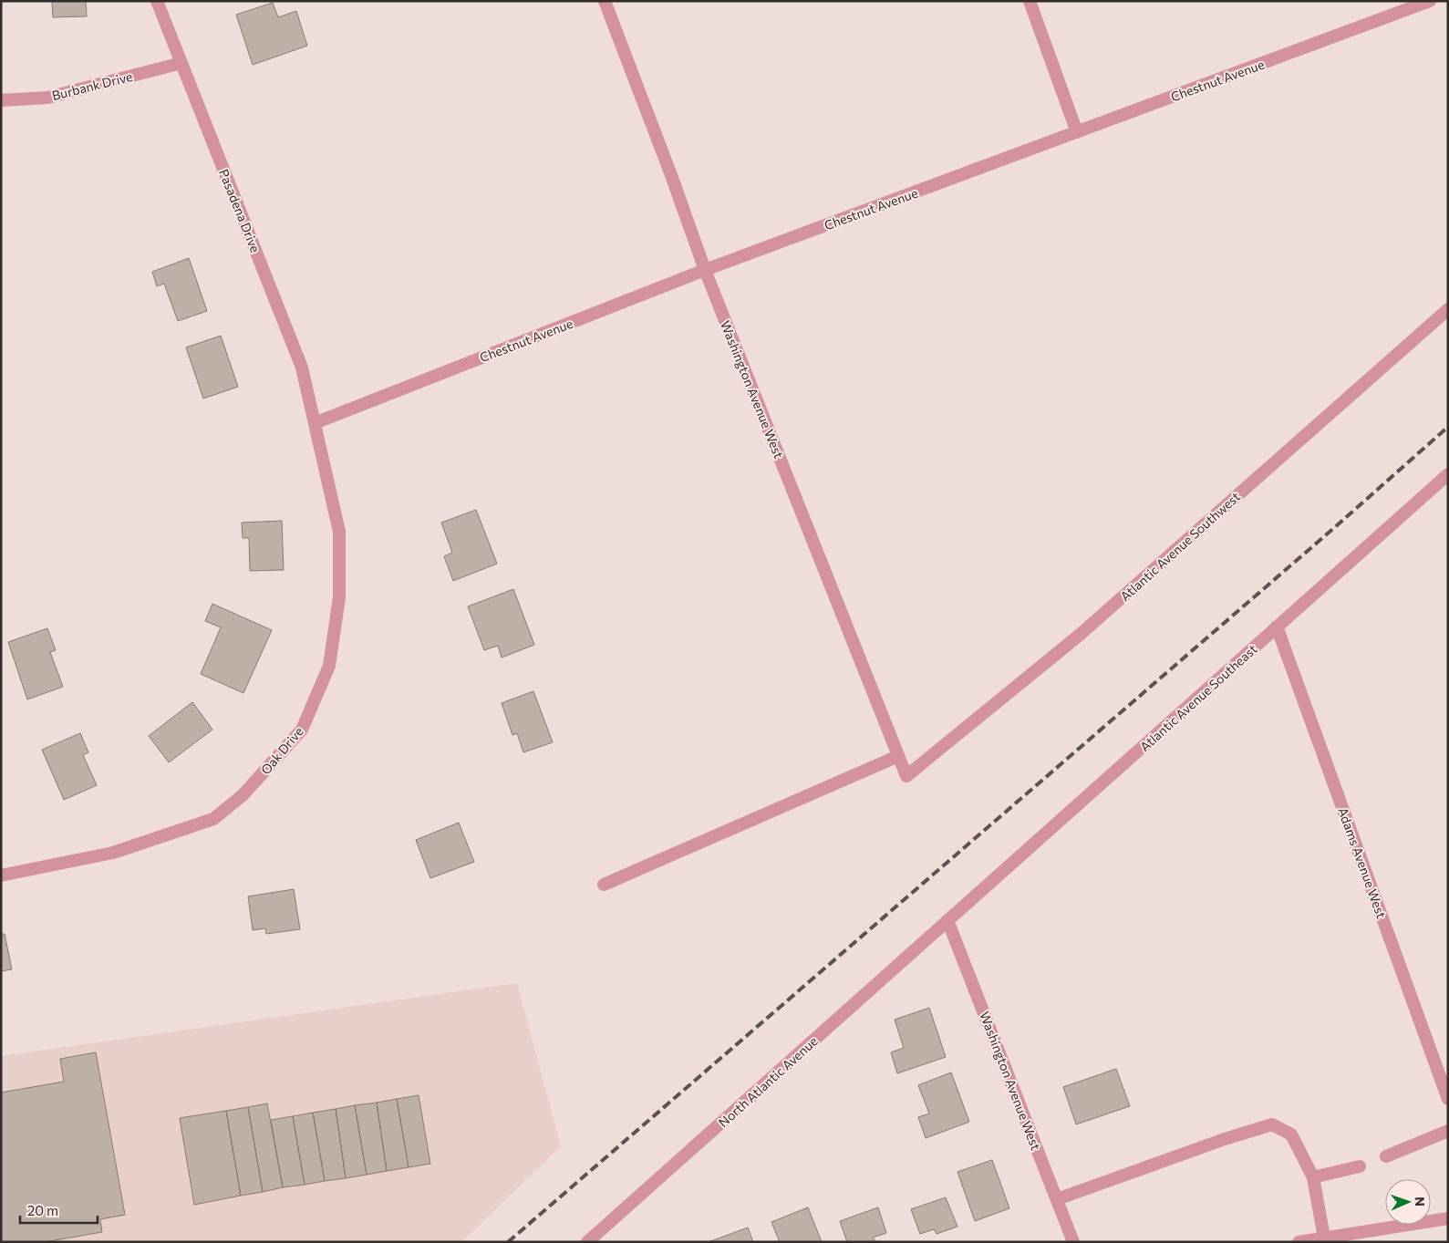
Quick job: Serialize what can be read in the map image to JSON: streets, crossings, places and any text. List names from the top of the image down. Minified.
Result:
{"streets":{"street":["Chestnut Avenue","Burbank Drive","Pasadena Drive","Washington Avenue West","Atlantic Avenue Southwest","Atlantic Avenue Southeast","Oak Drive","Adams Avenue West","North Atlantic Avenue"]},"crossings":[["Chestnut Avenue","Pasadena Drive"],["Chestnut Avenue","Washington Avenue West"],["Chestnut Avenue","Oak Drive"],["Burbank Drive","Pasadena Drive"],["Pasadena Drive","Oak Drive"],["Washington Avenue West","Atlantic Avenue Southwest"],["Washington Avenue West","Atlantic Avenue Southeast"],["Washington Avenue West","North Atlantic Avenue"],["Atlantic Avenue Southeast","Adams Avenue West"],["Atlantic Avenue Southeast","North Atlantic Avenue"]],"scale_bar":"20 m","north":"right"}
